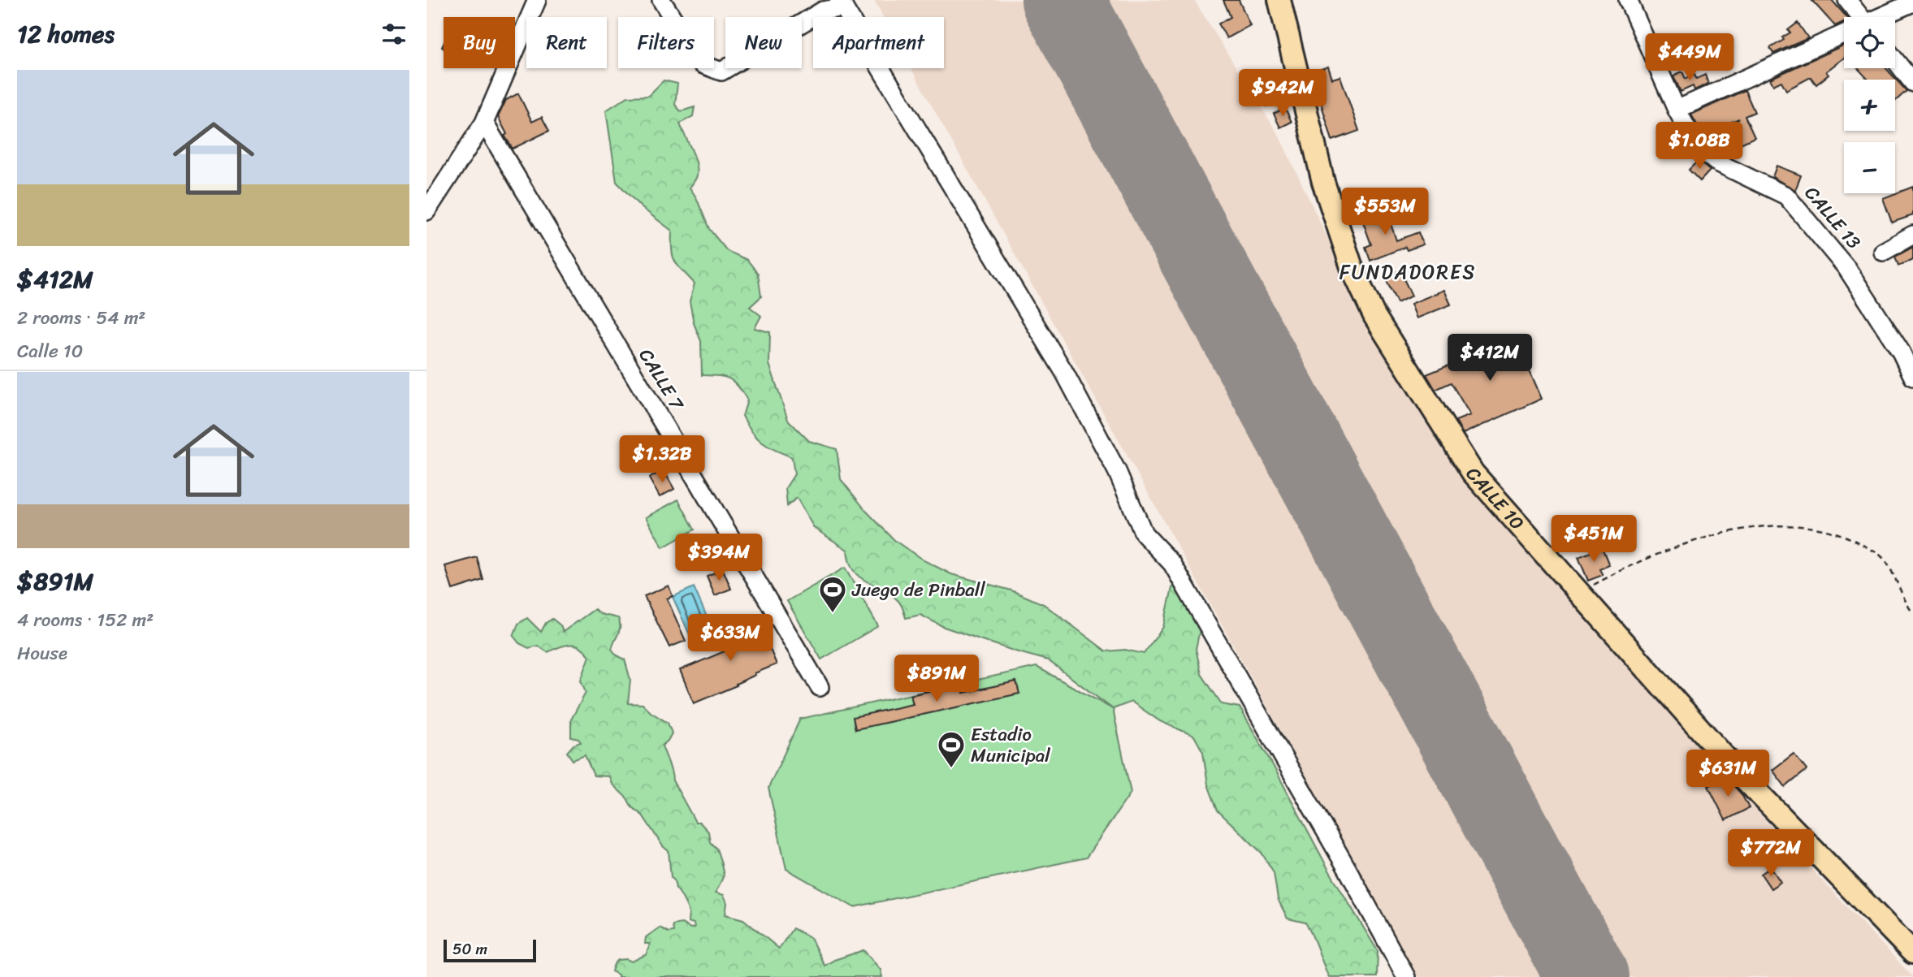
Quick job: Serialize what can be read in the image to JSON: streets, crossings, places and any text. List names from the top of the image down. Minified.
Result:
{"streets":{"main road":["CALLE 10"],"street":["CALLE 13","CALLE 7"]},"districts":["FUNDADORES"],"places":{"sports":["Juego de Pinball","Estadio Municipal"]},"scale_bar":"50 m","page":{"heading":"12 homes","map_buttons":["+","−"],"chip":["Buy","Rent","Filters","New","Apartment"],"price":["$449M","$942M","$1.08B","$553M","$412M","$1.32B","$451M","$394M","$633M","$891M","$631M","$772M"],"list":[{"name":"$412M","note":"2 rooms · 54 m² · Calle 10"},{"name":"$891M","note":"4 rooms · 152 m² · House"}],"scale":"50 m"}}
